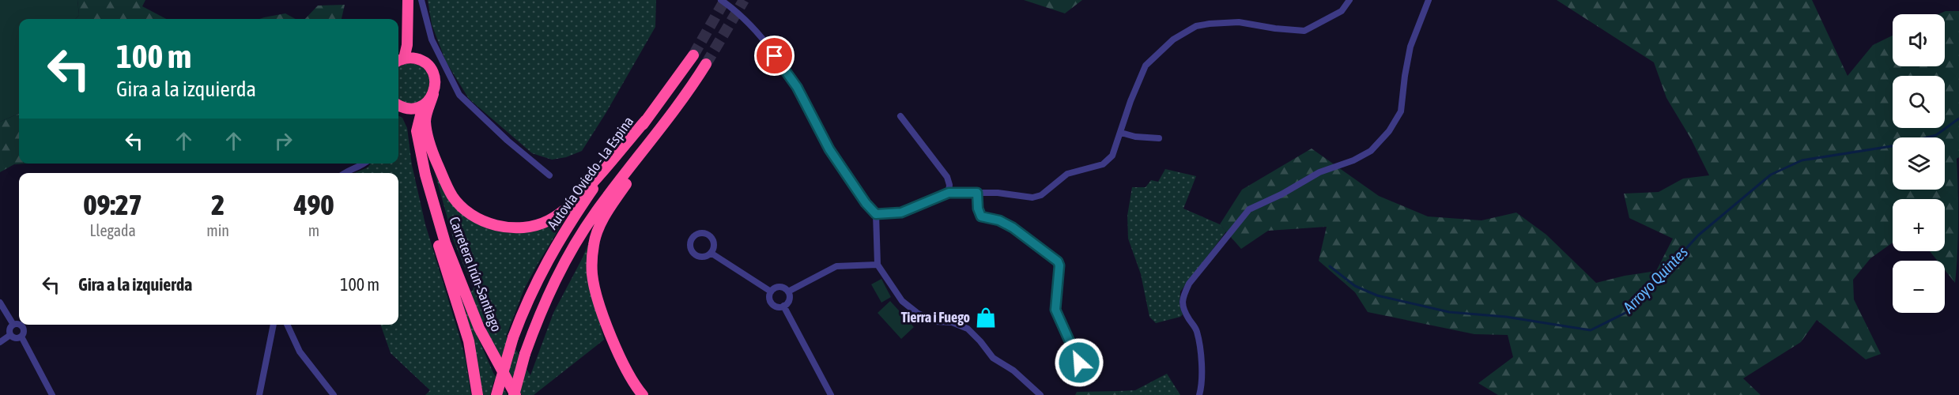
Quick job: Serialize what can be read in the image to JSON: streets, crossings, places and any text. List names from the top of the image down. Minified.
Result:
{"streets":{"highway":["Autovía Oviedo - La Espina","Carretera Irún-Santiago"]},"crossings":[["Autovía Oviedo - La Espina","Carretera Irún-Santiago"]],"water":["Arroyo Quintes"],"places":{"shop":["Tierra i Fuego"]},"page":{"map_buttons":["+","−"],"turn":["100 m","Gira a la izquierda"],"eta":["09:27","Llegada","2","min","490","m"],"list":[{"name":"Gira a la izquierda","value":"100 m"}]}}
